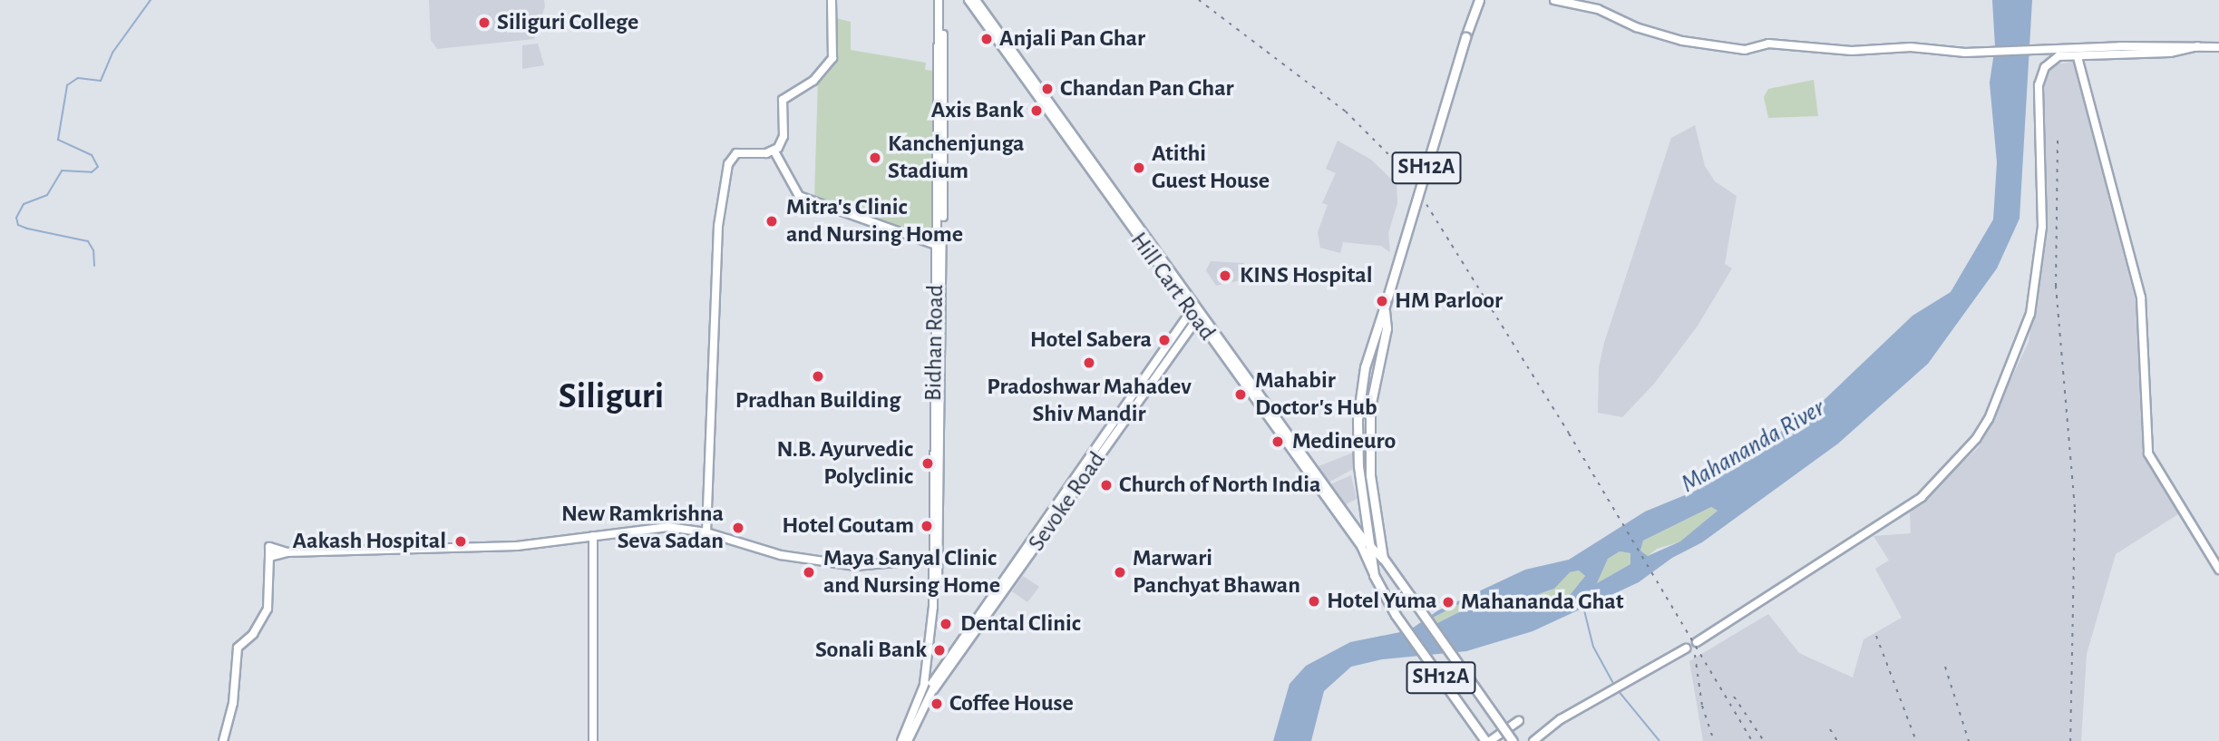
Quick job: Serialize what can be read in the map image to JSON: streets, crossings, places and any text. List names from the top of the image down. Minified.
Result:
{"streets":{"main road":["SH12A","Hill Cart Road"],"street":["Bidhan Road","Sevoke Road"]},"crossings":[["SH12A","Hill Cart Road"],["Hill Cart Road","Sevoke Road"],["Bidhan Road","Sevoke Road"]],"districts":["Siliguri"],"water":["Mahananda River"],"places":["Siliguri College","Anjali Pan Ghar","Chandan Pan Ghar","Axis Bank","Kanchenjunga Stadium","Atithi Guest House","Mitra's Clinic and Nursing Home","KINS Hospital","HM Parloor","Hotel Sabera","Pradoshwar Mahadev Shiv Mandir","Pradhan Building","Mahabir Doctor's Hub","Medineuro","N.B. Ayurvedic Polyclinic","Church of North India","Hotel Goutam","New Ramkrishna Seva Sadan","Aakash Hospital","Maya Sanyal Clinic and Nursing Home","Marwari Panchyat Bhawan","Hotel Yuma","Mahananda Ghat","Dental Clinic","Sonali Bank","Coffee House"]}
